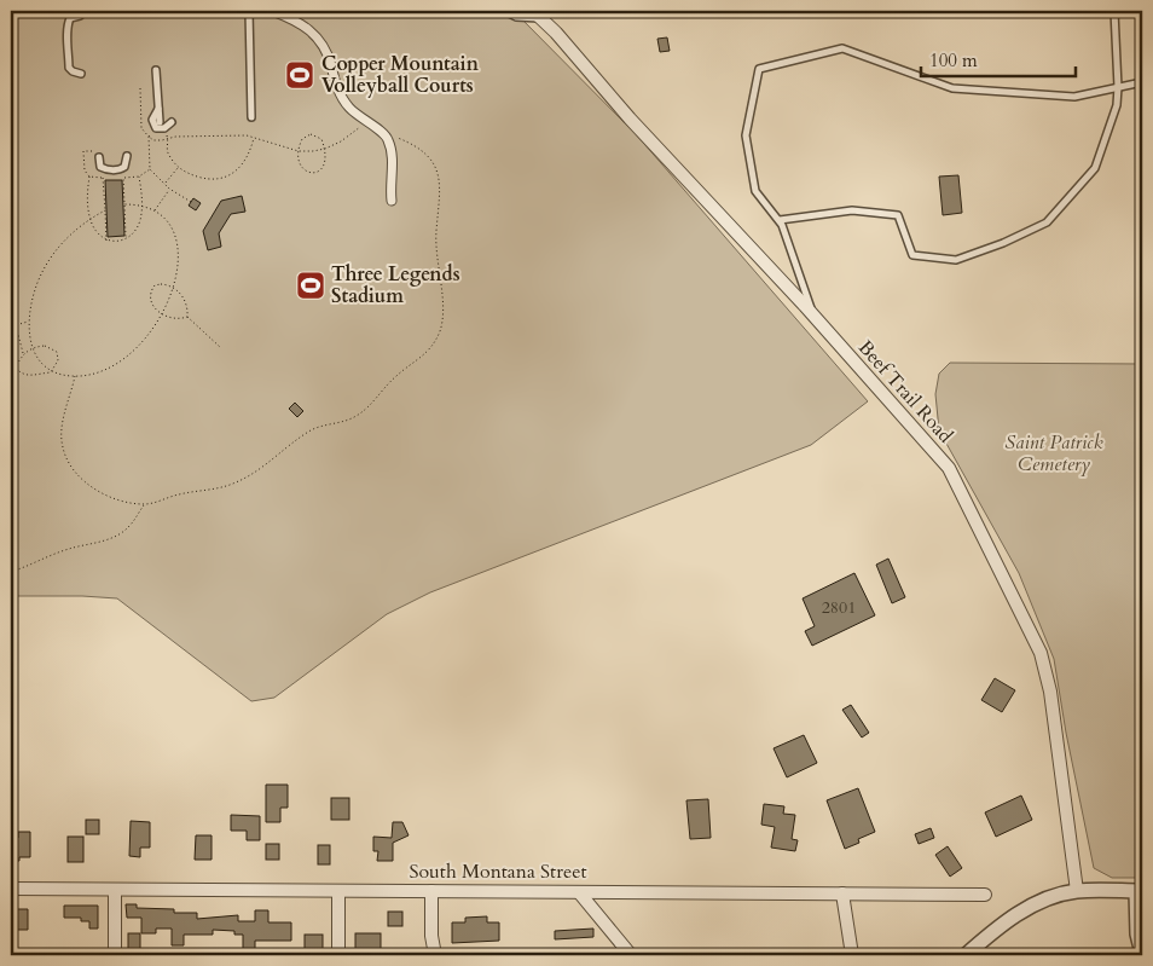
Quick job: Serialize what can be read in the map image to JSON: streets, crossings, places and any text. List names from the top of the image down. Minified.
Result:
{"streets":{"street":["Beef Trail Road","South Montana Street"]},"parks":["Saint Patrick Cemetery"],"places":{"sports":["Copper Mountain Volleyball Courts","Three Legends Stadium"]},"house_numbers":["2801"],"scale_bar":"100 m"}
